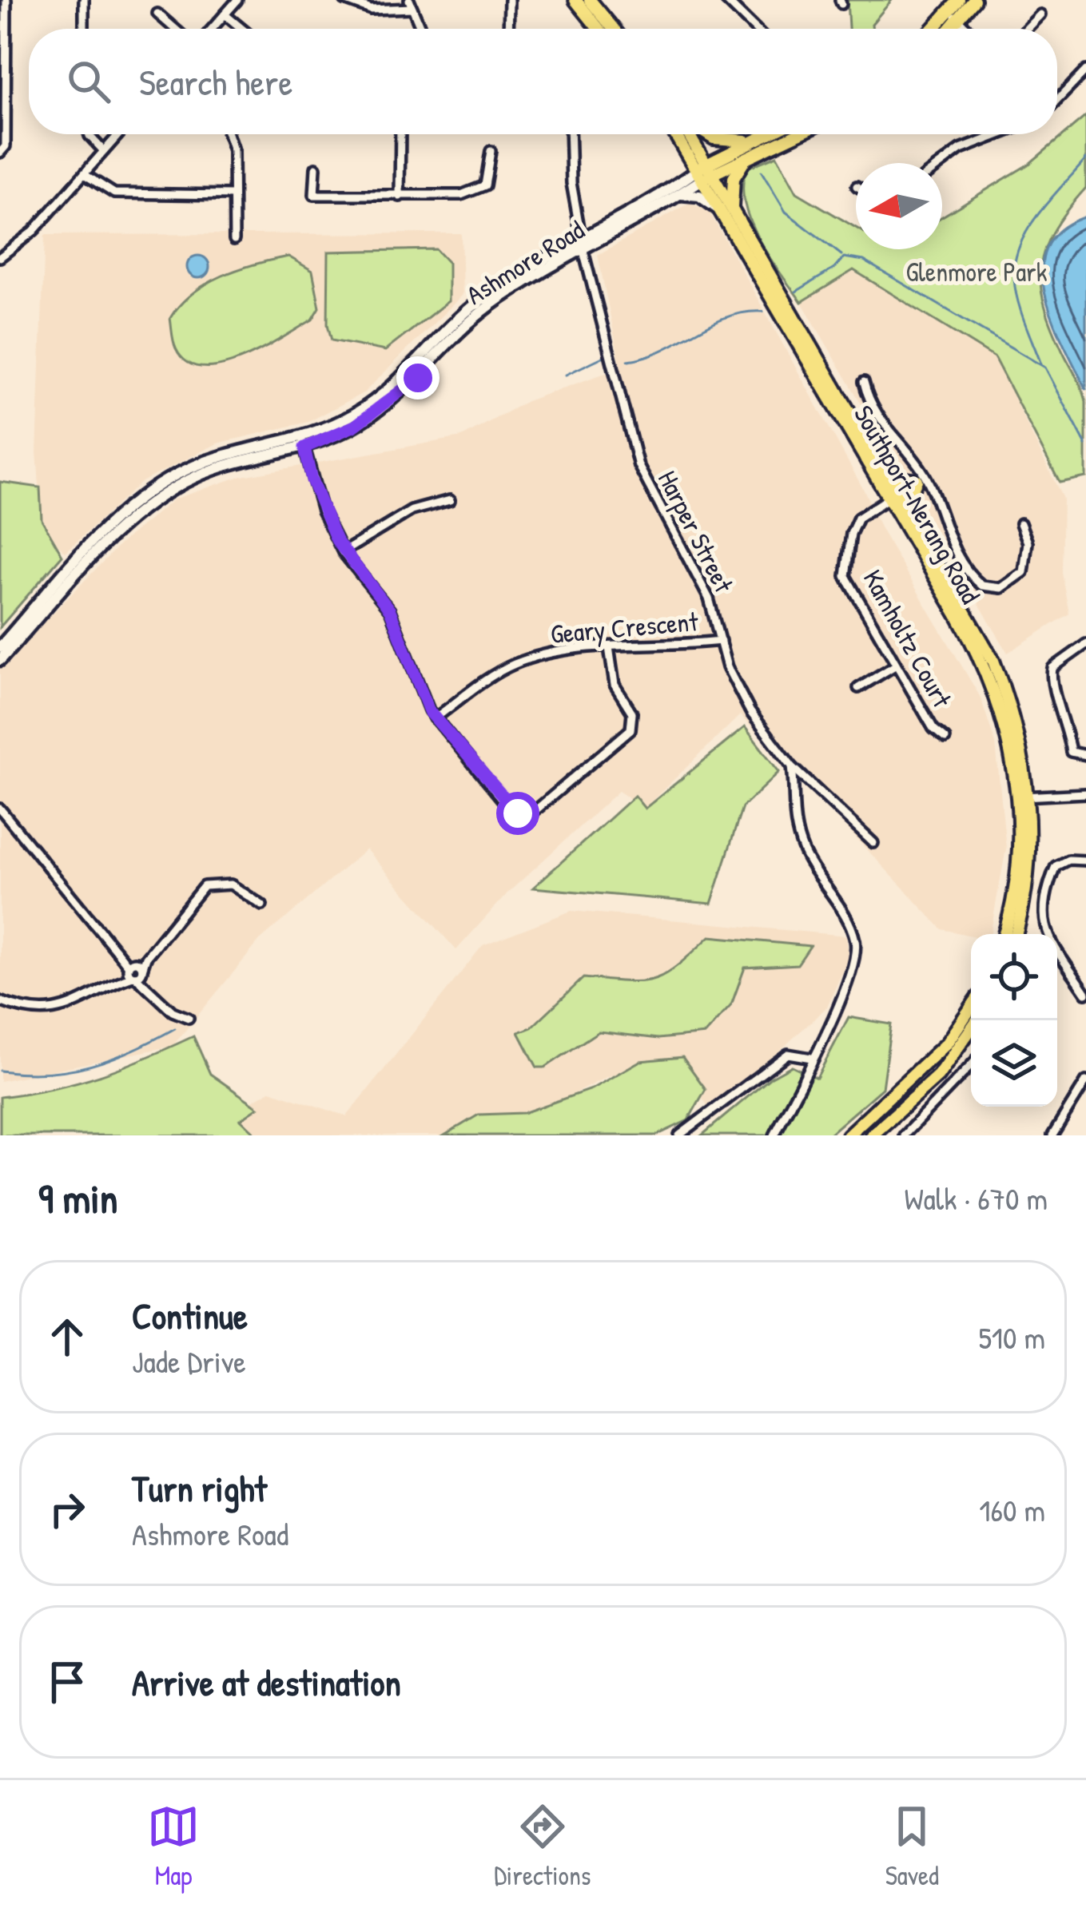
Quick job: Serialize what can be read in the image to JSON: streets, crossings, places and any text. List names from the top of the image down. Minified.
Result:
{"streets":{"main road":["Ashmore Road","Southport-Nerang Road"],"street":["Harper Street","Geary Crescent","Kamholtz Court"]},"crossings":[["Ashmore Road","Southport-Nerang Road"],["Ashmore Road","Harper Street"],["Southport-Nerang Road","Kamholtz Court"],["Harper Street","Geary Crescent"]],"parks":["Glenmore Park"],"north":"left","page":{"search":"Search here","heading":["9 min","Walk · 670 m"],"list":[["Continue","Jade Drive","510 m"],["Turn right","Ashmore Road","160 m"],"Arrive at destination"],"nav":["Map","Directions","Saved"]}}
